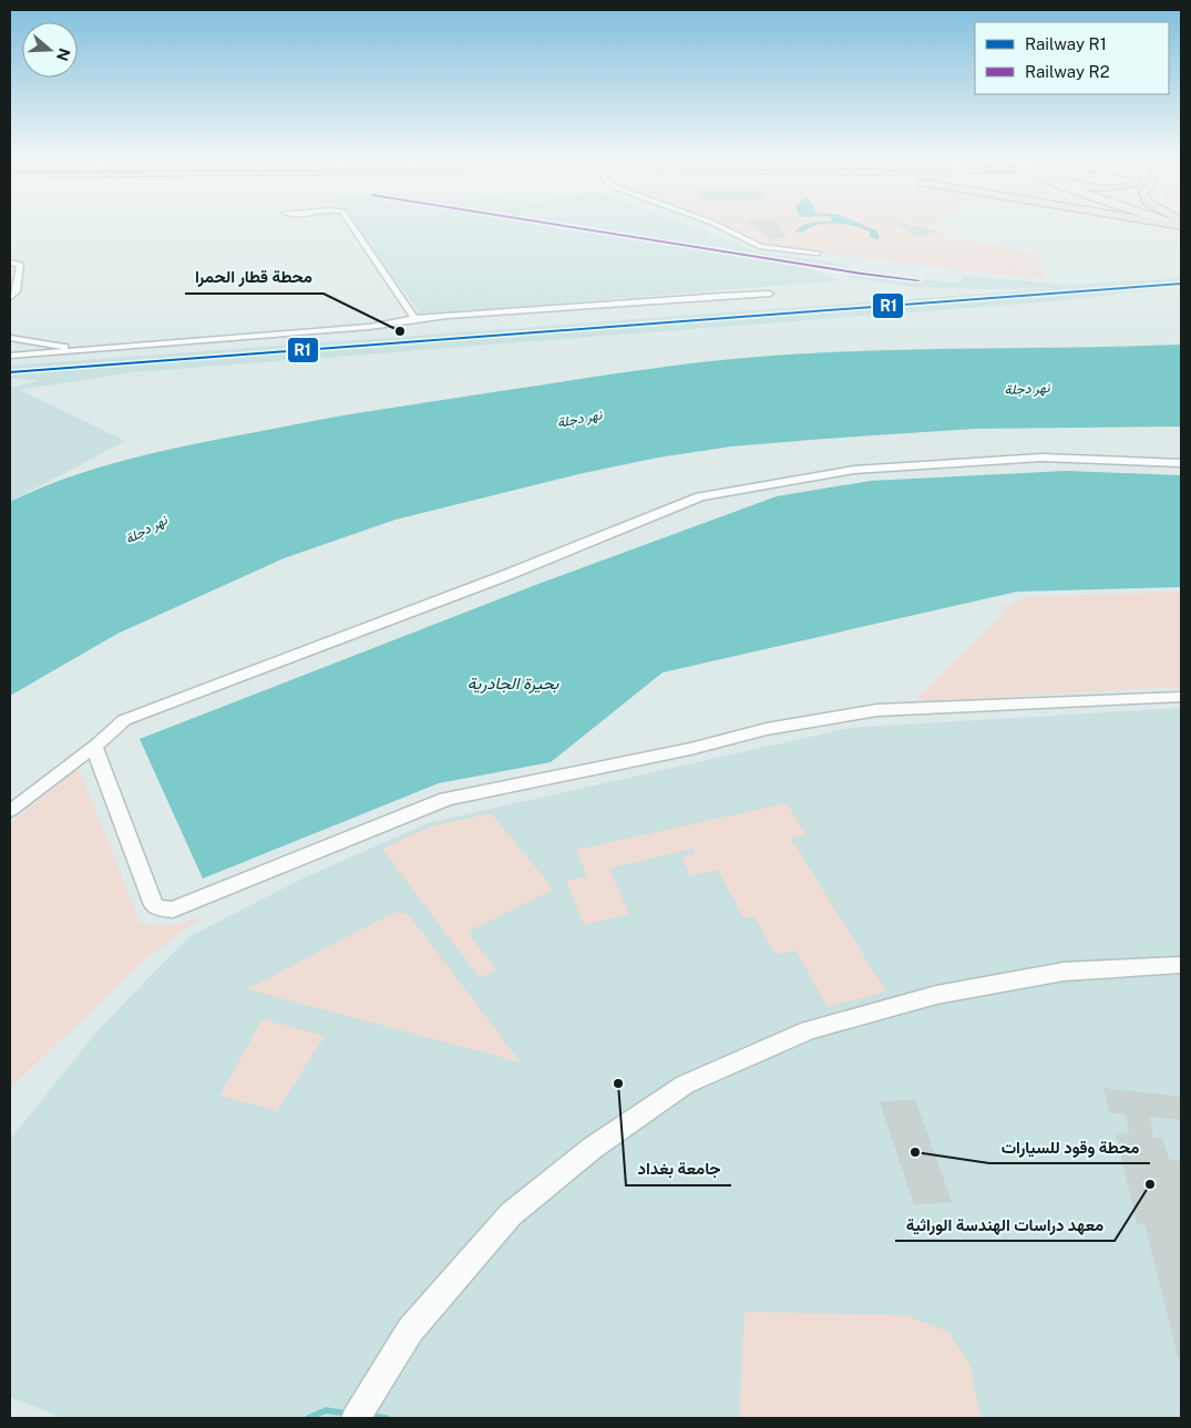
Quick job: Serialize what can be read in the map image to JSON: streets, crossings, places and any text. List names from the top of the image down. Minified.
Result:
{"water":["نهر دجلة","بحيرة الجادرية"],"places":["محطة قطار الحمرا","جامعة بغداد","محطة وقود للسيارات","معهد دراسات الهندسة الوراثية"],"lines":["rail line R2","rail line R1"],"legend":["Railway R1","Railway R2"],"north":"right"}
